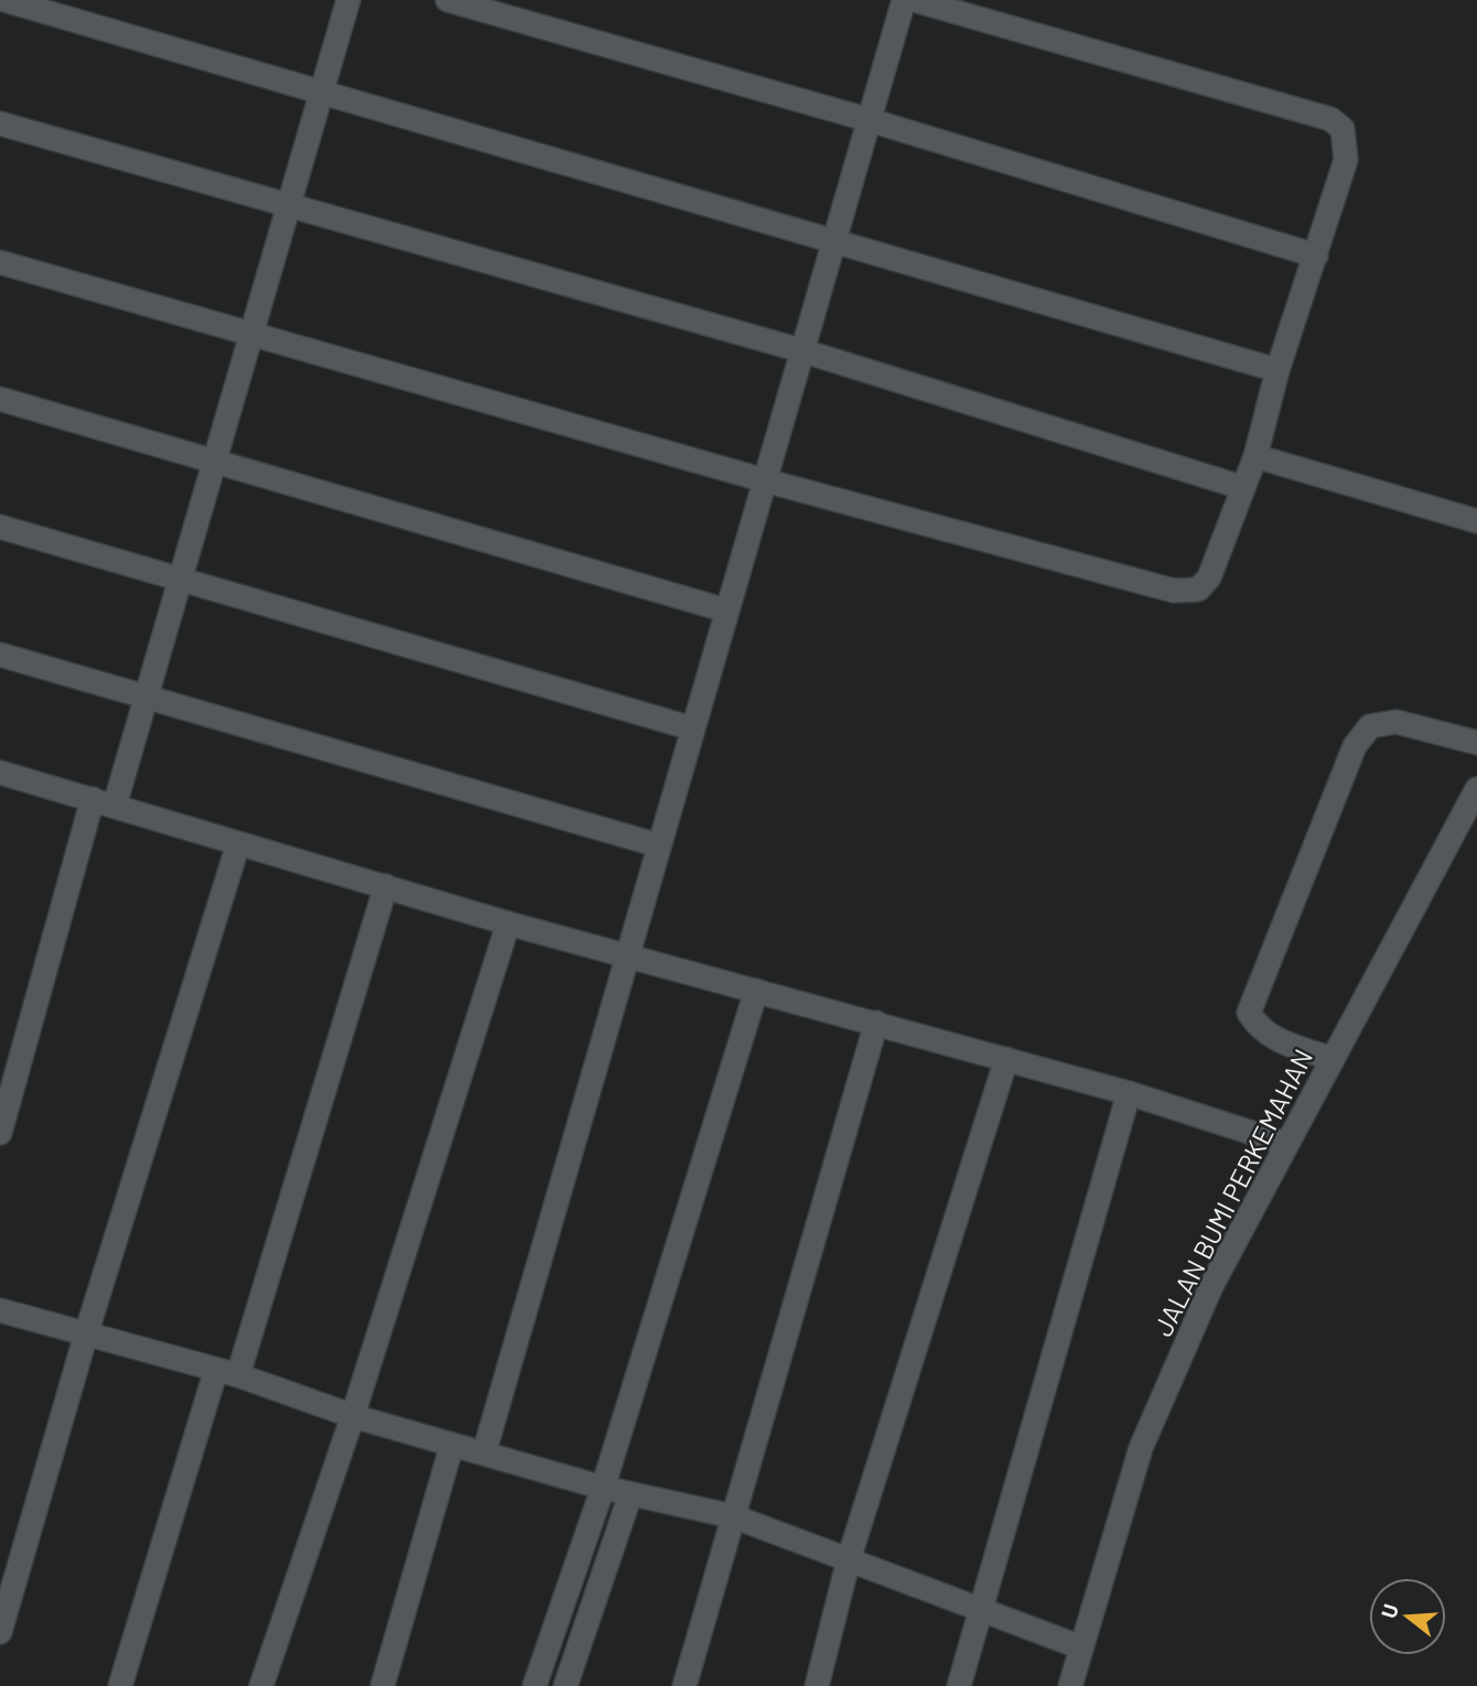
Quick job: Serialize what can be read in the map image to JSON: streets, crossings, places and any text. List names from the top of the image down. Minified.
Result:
{"streets":{"street":["JALAN BUMI PERKEMAHAN"]},"north":"left"}
